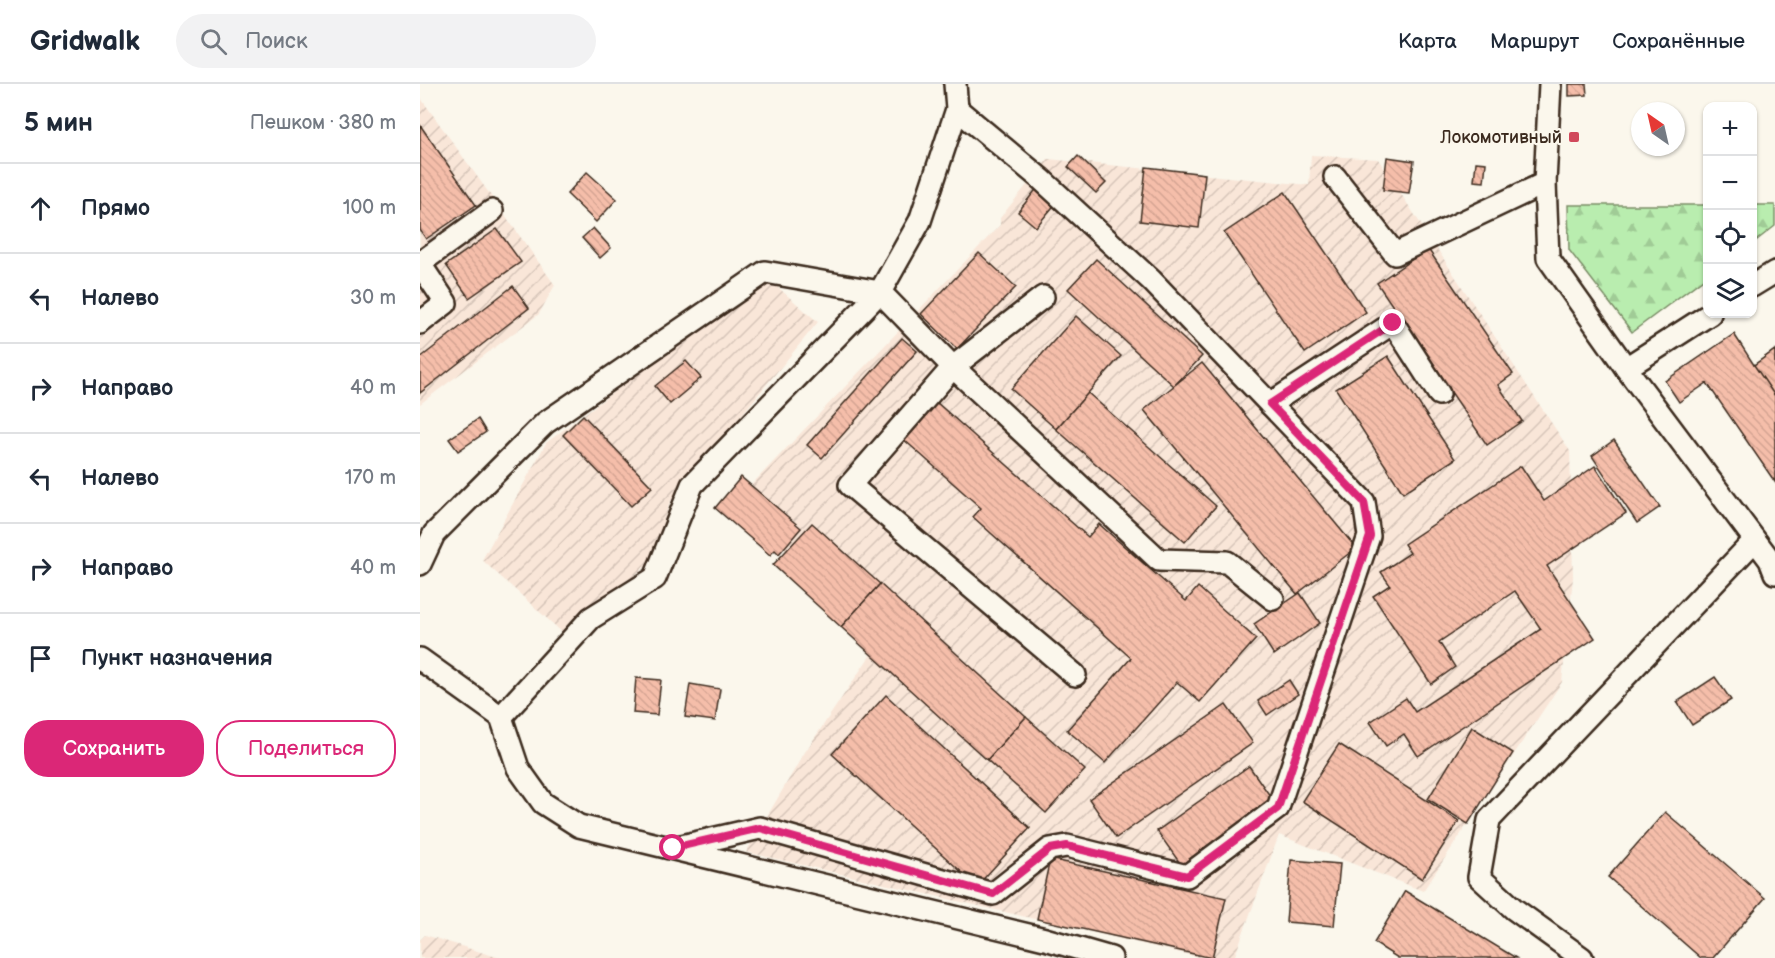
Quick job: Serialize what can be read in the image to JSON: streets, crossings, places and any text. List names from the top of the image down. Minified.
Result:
{"places":{"transit":["Локомотивный"]},"north":"top left","page":{"header":"Gridwalk","search":"Поиск","nav":["Карта","Маршрут","Сохранённые"],"heading":["5 мин","Пешком · 380 m"],"map_buttons":["+","−"],"list":[["Прямо","100 m"],["Налево","30 m"],["Направо","40 m"],["Налево","170 m"],["Направо","40 m"],"Пункт назначения"],"buttons":["Сохранить","Поделиться"]}}
